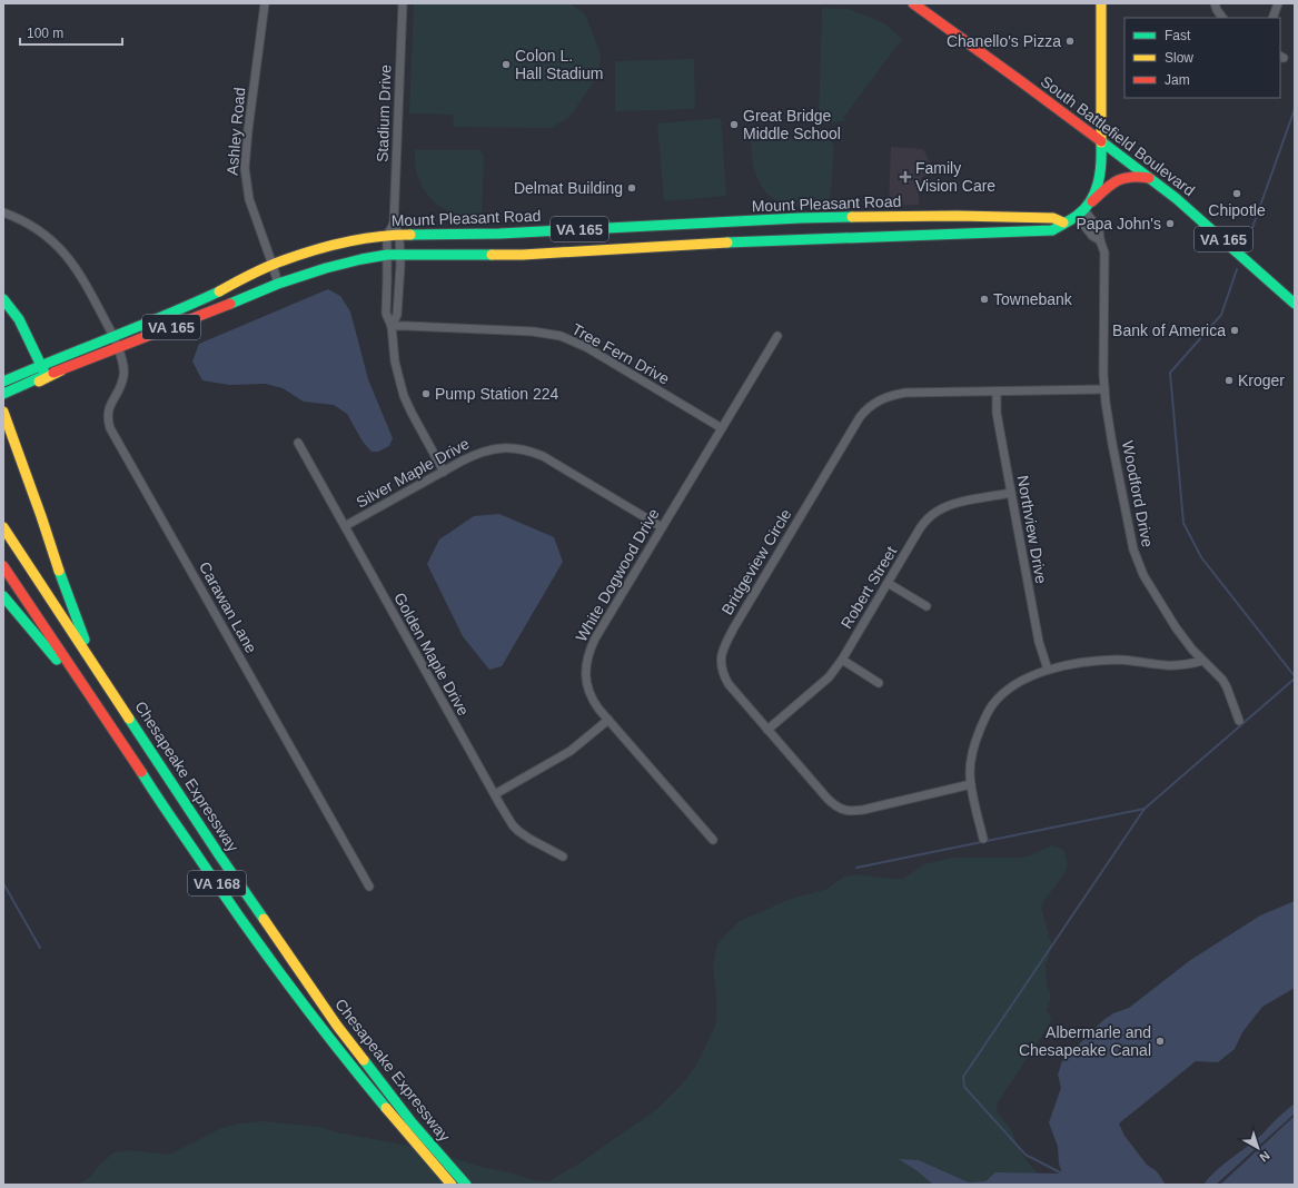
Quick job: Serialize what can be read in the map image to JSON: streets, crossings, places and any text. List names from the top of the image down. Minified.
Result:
{"streets":{"main road":["South Battlefield Boulevard","Mount Pleasant Road","VA 165","Chesapeake Expressway","VA 168"],"street":["Stadium Drive","Ashley Road","Tree Fern Drive","Silver Maple Drive","Woodford Drive","Northview Drive","Bridgeview Circle","White Dogwood Drive","Robert Street","Carawan Lane","Golden Maple Drive"]},"crossings":[["Stadium Drive","Mount Pleasant Road"],["Stadium Drive","VA 165"],["Stadium Drive","Tree Fern Drive"],["Stadium Drive","Silver Maple Drive"],["Ashley Road","Mount Pleasant Road"],["Ashley Road","VA 165"],["South Battlefield Boulevard","VA 165"],["Mount Pleasant Road","VA 165"],["Mount Pleasant Road","Carawan Lane"],["VA 165","Woodford Drive"],["VA 165","Carawan Lane"],["Tree Fern Drive","White Dogwood Drive"],["Silver Maple Drive","White Dogwood Drive"],["Silver Maple Drive","Golden Maple Drive"],["Woodford Drive","Bridgeview Circle"],["Northview Drive","Bridgeview Circle"],["Northview Drive","Robert Street"],["Bridgeview Circle","Robert Street"]],"places":{"other":["Chanello's Pizza","Colon L. Hall Stadium","Great Bridge Middle School","Delmat Building","Chipotle","Papa John's","Townebank","Bank of America","Kroger","Pump Station 224","Albermarle and Chesapeake Canal"],"health":["Family Vision Care"]},"legend":["Fast","Slow","Jam"],"scale_bar":"100 m","north":"bottom right"}
